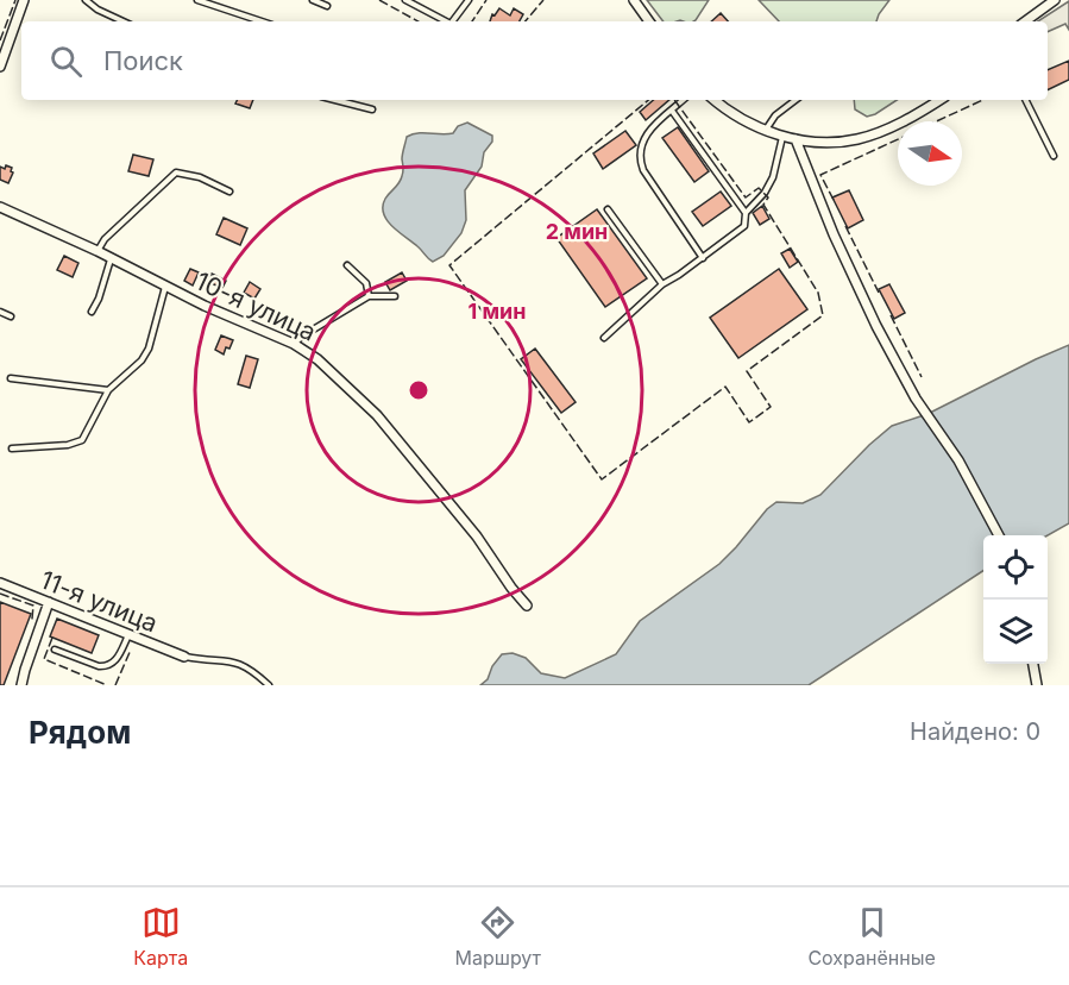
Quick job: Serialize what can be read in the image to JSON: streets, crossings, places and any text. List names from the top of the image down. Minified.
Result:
{"streets":{"street":["10-я улица","11-я улица"]},"north":"right","page":{"search":"Поиск","heading":["Рядом","Найдено: 0"],"nav":["Карта","Маршрут","Сохранённые"]},"rings":["2 мин","1 мин"]}
